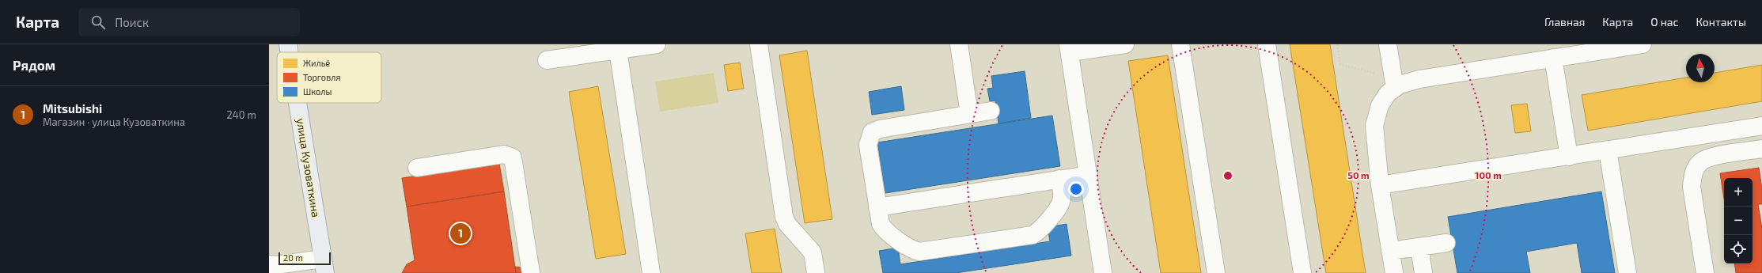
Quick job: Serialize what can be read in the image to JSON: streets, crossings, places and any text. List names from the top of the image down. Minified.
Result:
{"streets":{"main road":["улица Кузоваткина"]},"legend":["Жильё","Торговля","Школы"],"scale_bar":"20 m","north":"top","page":{"header":"Карта","search":"Поиск","nav":["Главная","Карта","О нас","Контакты"],"heading":"Рядом","list":[{"mark":"1","name":"Mitsubishi","note":"Магазин · улица Кузоваткина","value":"240 m"}],"map_buttons":["+","−"],"pins":"1","scale":"20 m"},"rings":["50 m","100 m"]}
